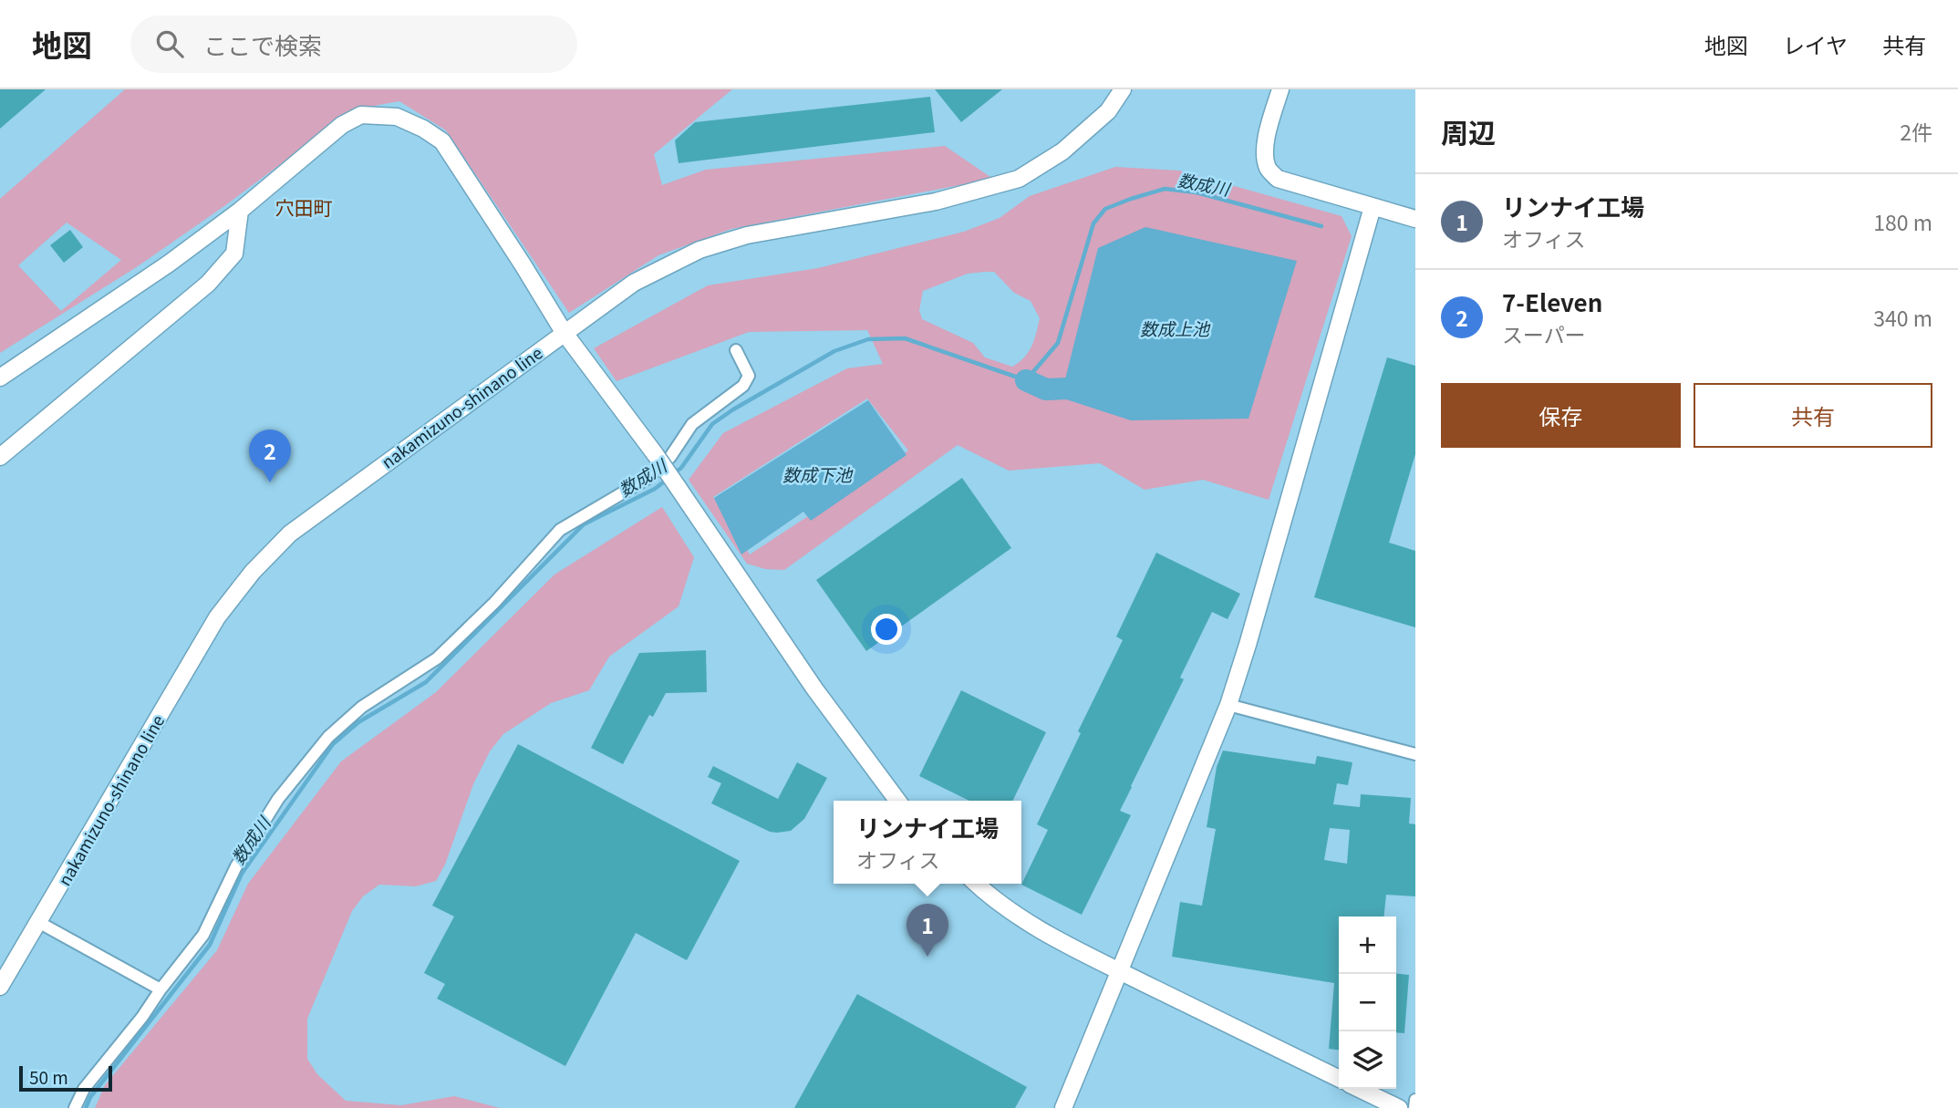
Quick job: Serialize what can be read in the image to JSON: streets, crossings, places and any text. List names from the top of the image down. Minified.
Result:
{"streets":{"street":["nakamizuno-shinano line"]},"districts":["穴田町"],"water":["数成川","数成上池","数成下池"],"scale_bar":"50 m","page":{"header":"地図","search":"ここで検索","nav":["地図","レイヤ","共有"],"heading":["周辺","2件"],"list":[{"mark":"1","name":"リンナイ工場","note":"オフィス","value":"180 m"},{"mark":"2","name":"7-Eleven","note":"スーパー","value":"340 m"}],"buttons":["保存","共有"],"pins":["2","1"],"popup":["リンナイ工場","オフィス"],"map_buttons":["+","−"],"scale":"50 m"}}
